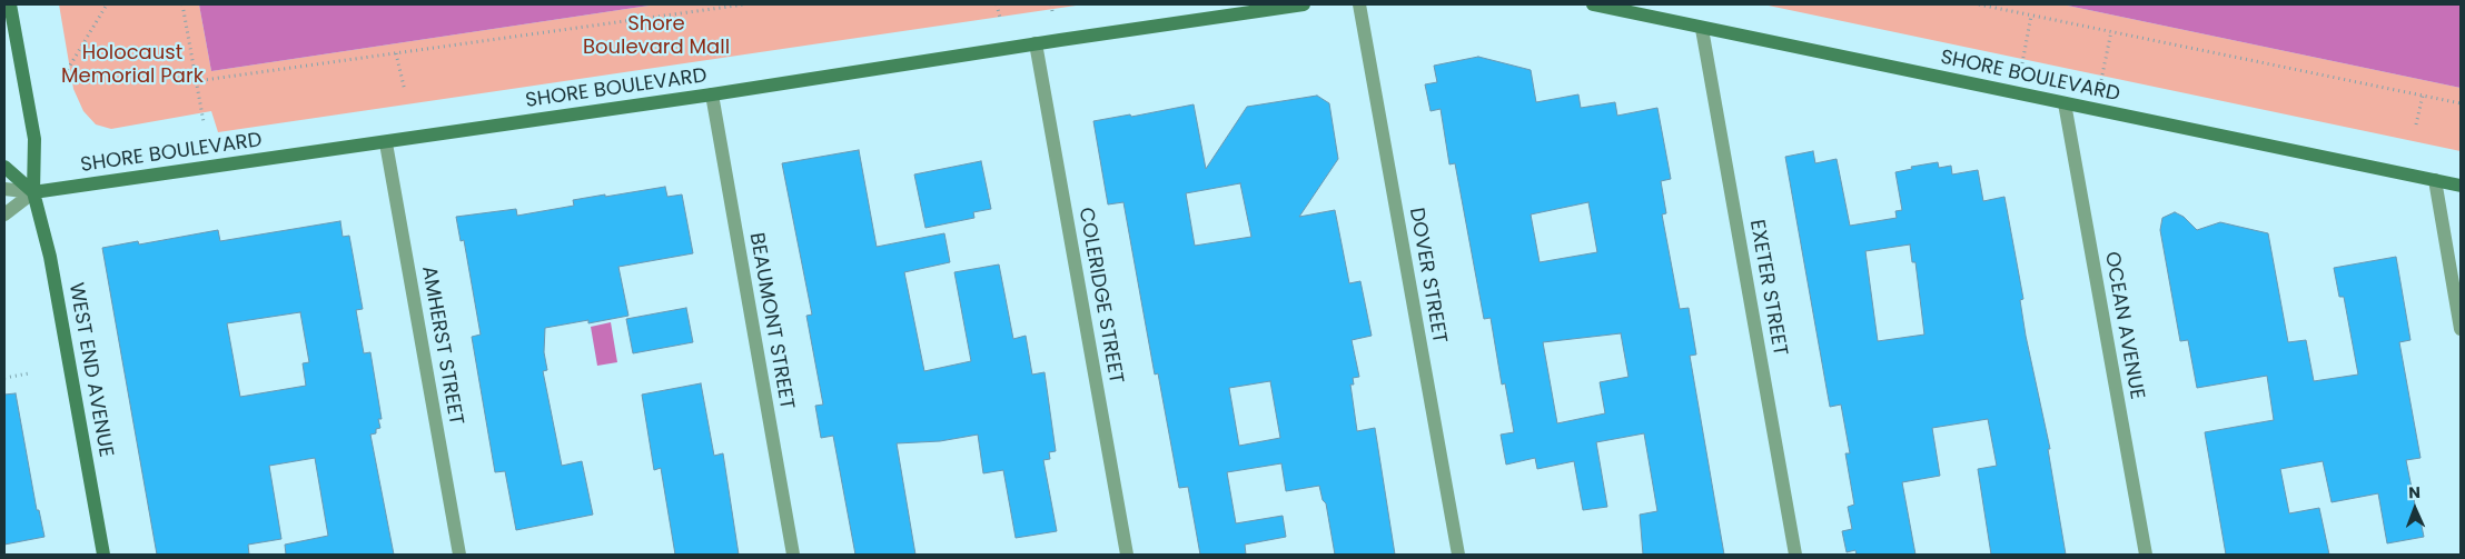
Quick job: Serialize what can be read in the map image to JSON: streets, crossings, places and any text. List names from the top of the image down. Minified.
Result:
{"streets":{"main road":["SHORE BOULEVARD","WEST END AVENUE"],"street":["DOVER STREET","EXETER STREET","COLERIDGE STREET","BEAUMONT STREET","OCEAN AVENUE","AMHERST STREET"]},"crossings":[["SHORE BOULEVARD","EXETER STREET"],["SHORE BOULEVARD","COLERIDGE STREET"],["SHORE BOULEVARD","BEAUMONT STREET"],["SHORE BOULEVARD","OCEAN AVENUE"],["SHORE BOULEVARD","AMHERST STREET"],["SHORE BOULEVARD","WEST END AVENUE"]],"parks":["Shore Boulevard Mall","Holocaust Memorial Park"],"north":"top"}
